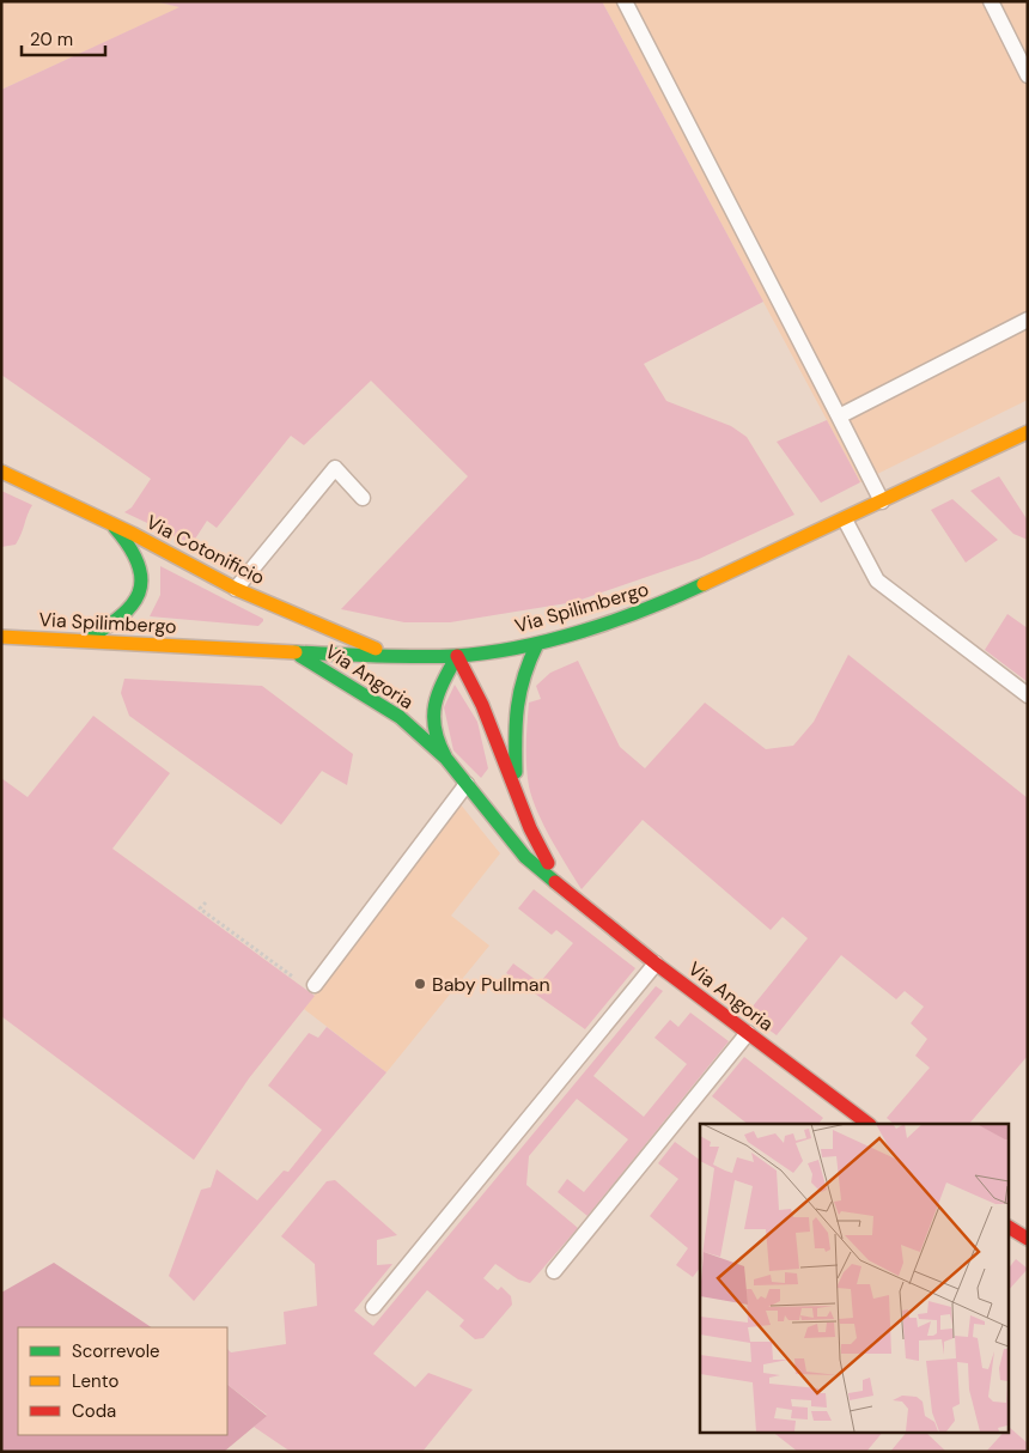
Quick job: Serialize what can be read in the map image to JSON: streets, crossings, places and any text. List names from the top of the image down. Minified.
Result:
{"streets":{"street":["Via Cotonificio","Via Spilimbergo","Via Angoria"]},"crossings":[["Via Cotonificio","Via Spilimbergo"],["Via Spilimbergo","Via Angoria"]],"places":["Baby Pullman"],"legend":["Scorrevole","Lento","Coda"],"scale_bar":"20 m"}
